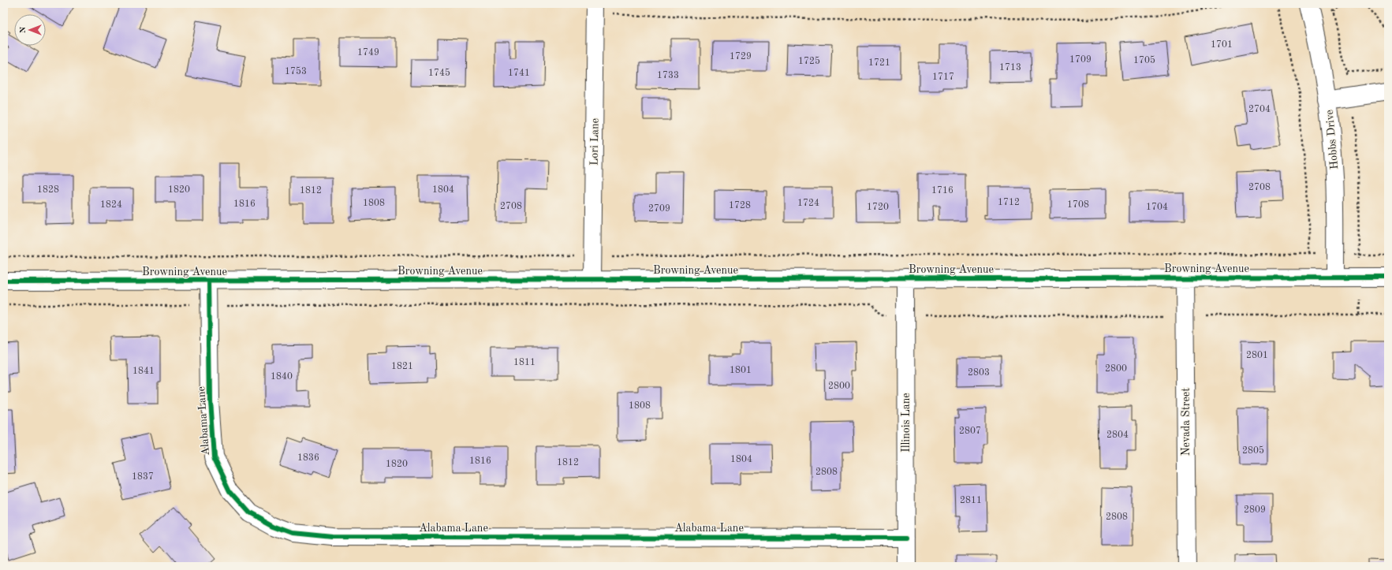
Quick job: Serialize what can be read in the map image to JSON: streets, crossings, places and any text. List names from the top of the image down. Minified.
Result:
{"streets":{"street":["Hobbs Drive","Lori Lane","Browning Avenue","Alabama Lane","Nevada Street","Illinois Lane"]},"crossings":[["Hobbs Drive","Browning Avenue"],["Lori Lane","Browning Avenue"],["Browning Avenue","Alabama Lane"],["Browning Avenue","Nevada Street"],["Browning Avenue","Illinois Lane"],["Alabama Lane","Illinois Lane"]],"house_numbers":["1701","1749","1729","1709","1705","1725","1721","1713","1753","1745","1741","1733","1717","2704","2708","1828","1820","1804","1812","1716","1712","1808","1724","1816","1824","1708","1728","2708","1720","1704","2709","2801","1811","1821","2800","1801","1841","2803","1840","2800","1808","2807","2804","2805","1836","1804","1816","1812","1820","2808","1837","2811","2809","2808"],"north":"left"}
